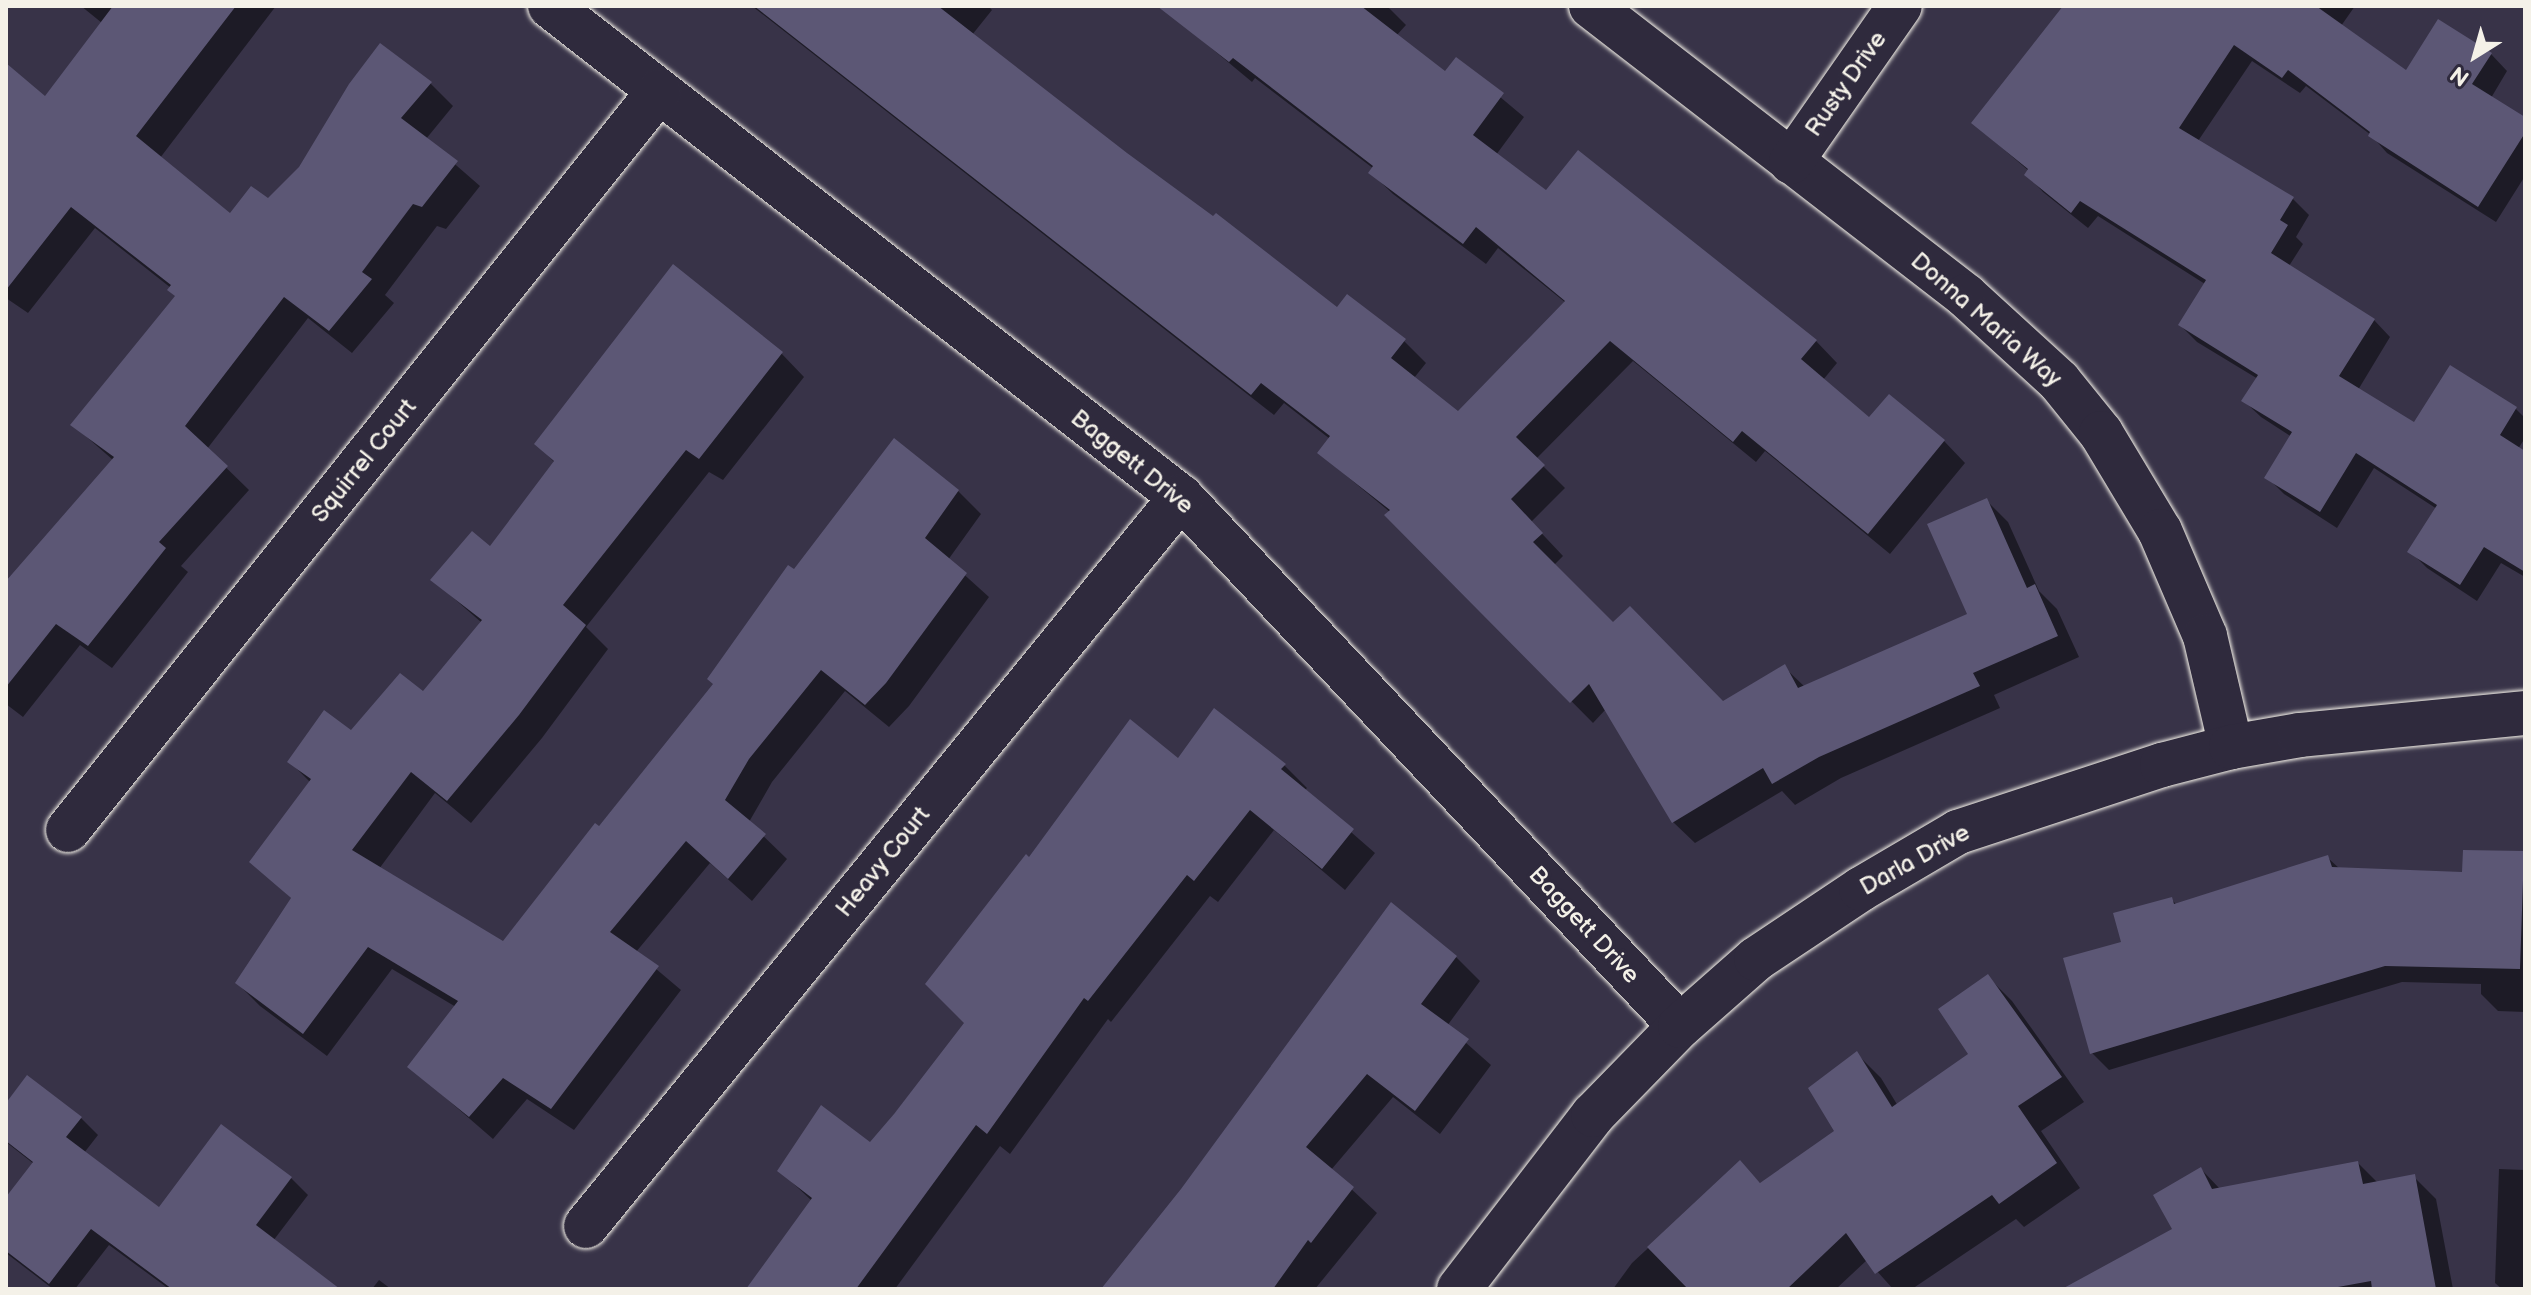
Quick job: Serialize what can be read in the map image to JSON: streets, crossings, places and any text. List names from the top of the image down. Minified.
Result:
{"streets":{"street":["Rusty Drive","Donna Maria Way","Squirrel Court","Baggett Drive","Darla Drive","Heavy Court"]},"crossings":[["Rusty Drive","Donna Maria Way"],["Donna Maria Way","Darla Drive"],["Squirrel Court","Baggett Drive"],["Baggett Drive","Darla Drive"],["Baggett Drive","Heavy Court"]],"north":"bottom left"}
